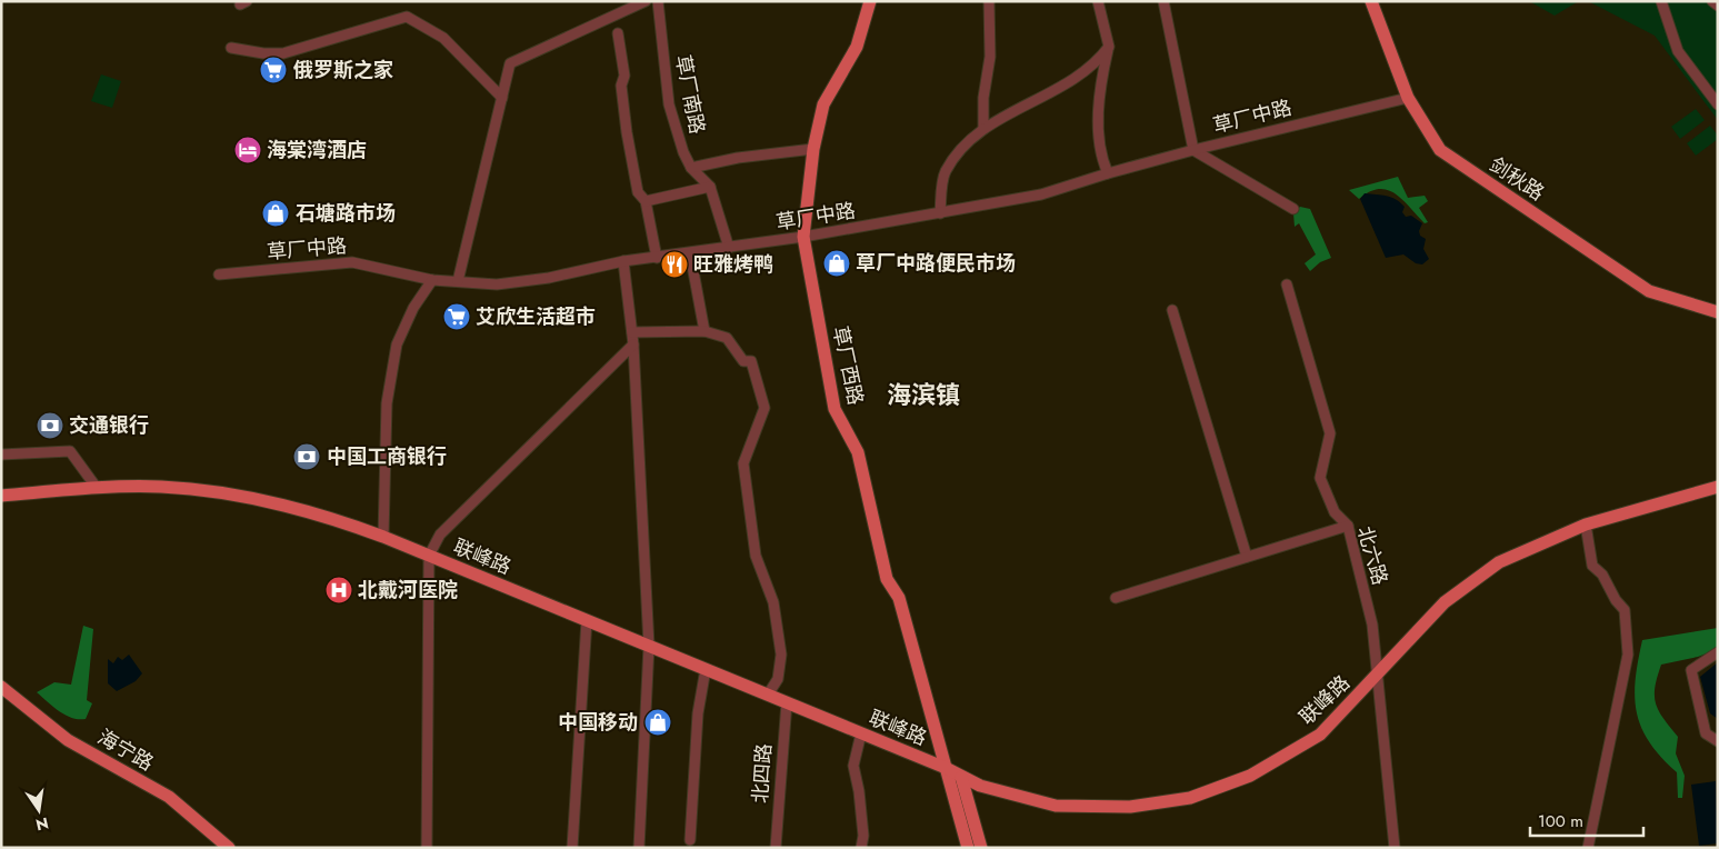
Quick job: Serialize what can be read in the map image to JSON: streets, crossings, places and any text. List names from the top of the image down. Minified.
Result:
{"streets":{"main road":["剑秋路","草厂西路","联峰路","海宁路"],"street":["草厂南路","草厂中路","北六路","北四路"]},"crossings":[["草厂南路","草厂中路"],["草厂中路","剑秋路"],["草厂中路","草厂西路"],["草厂西路","联峰路"],["北六路","联峰路"],["联峰路","北四路"]],"districts":["海滨镇"],"places":{"supermarket":["俄罗斯之家","艾欣生活超市"],"hotel":["海棠湾酒店"],"shop":["石塘路市场","草厂中路便民市场","中国移动"],"restaurant":["旺雅烤鸭"],"bank":["交通银行","中国工商银行"],"hospital":["北戴河医院"]},"scale_bar":"100 m","north":"bottom"}
